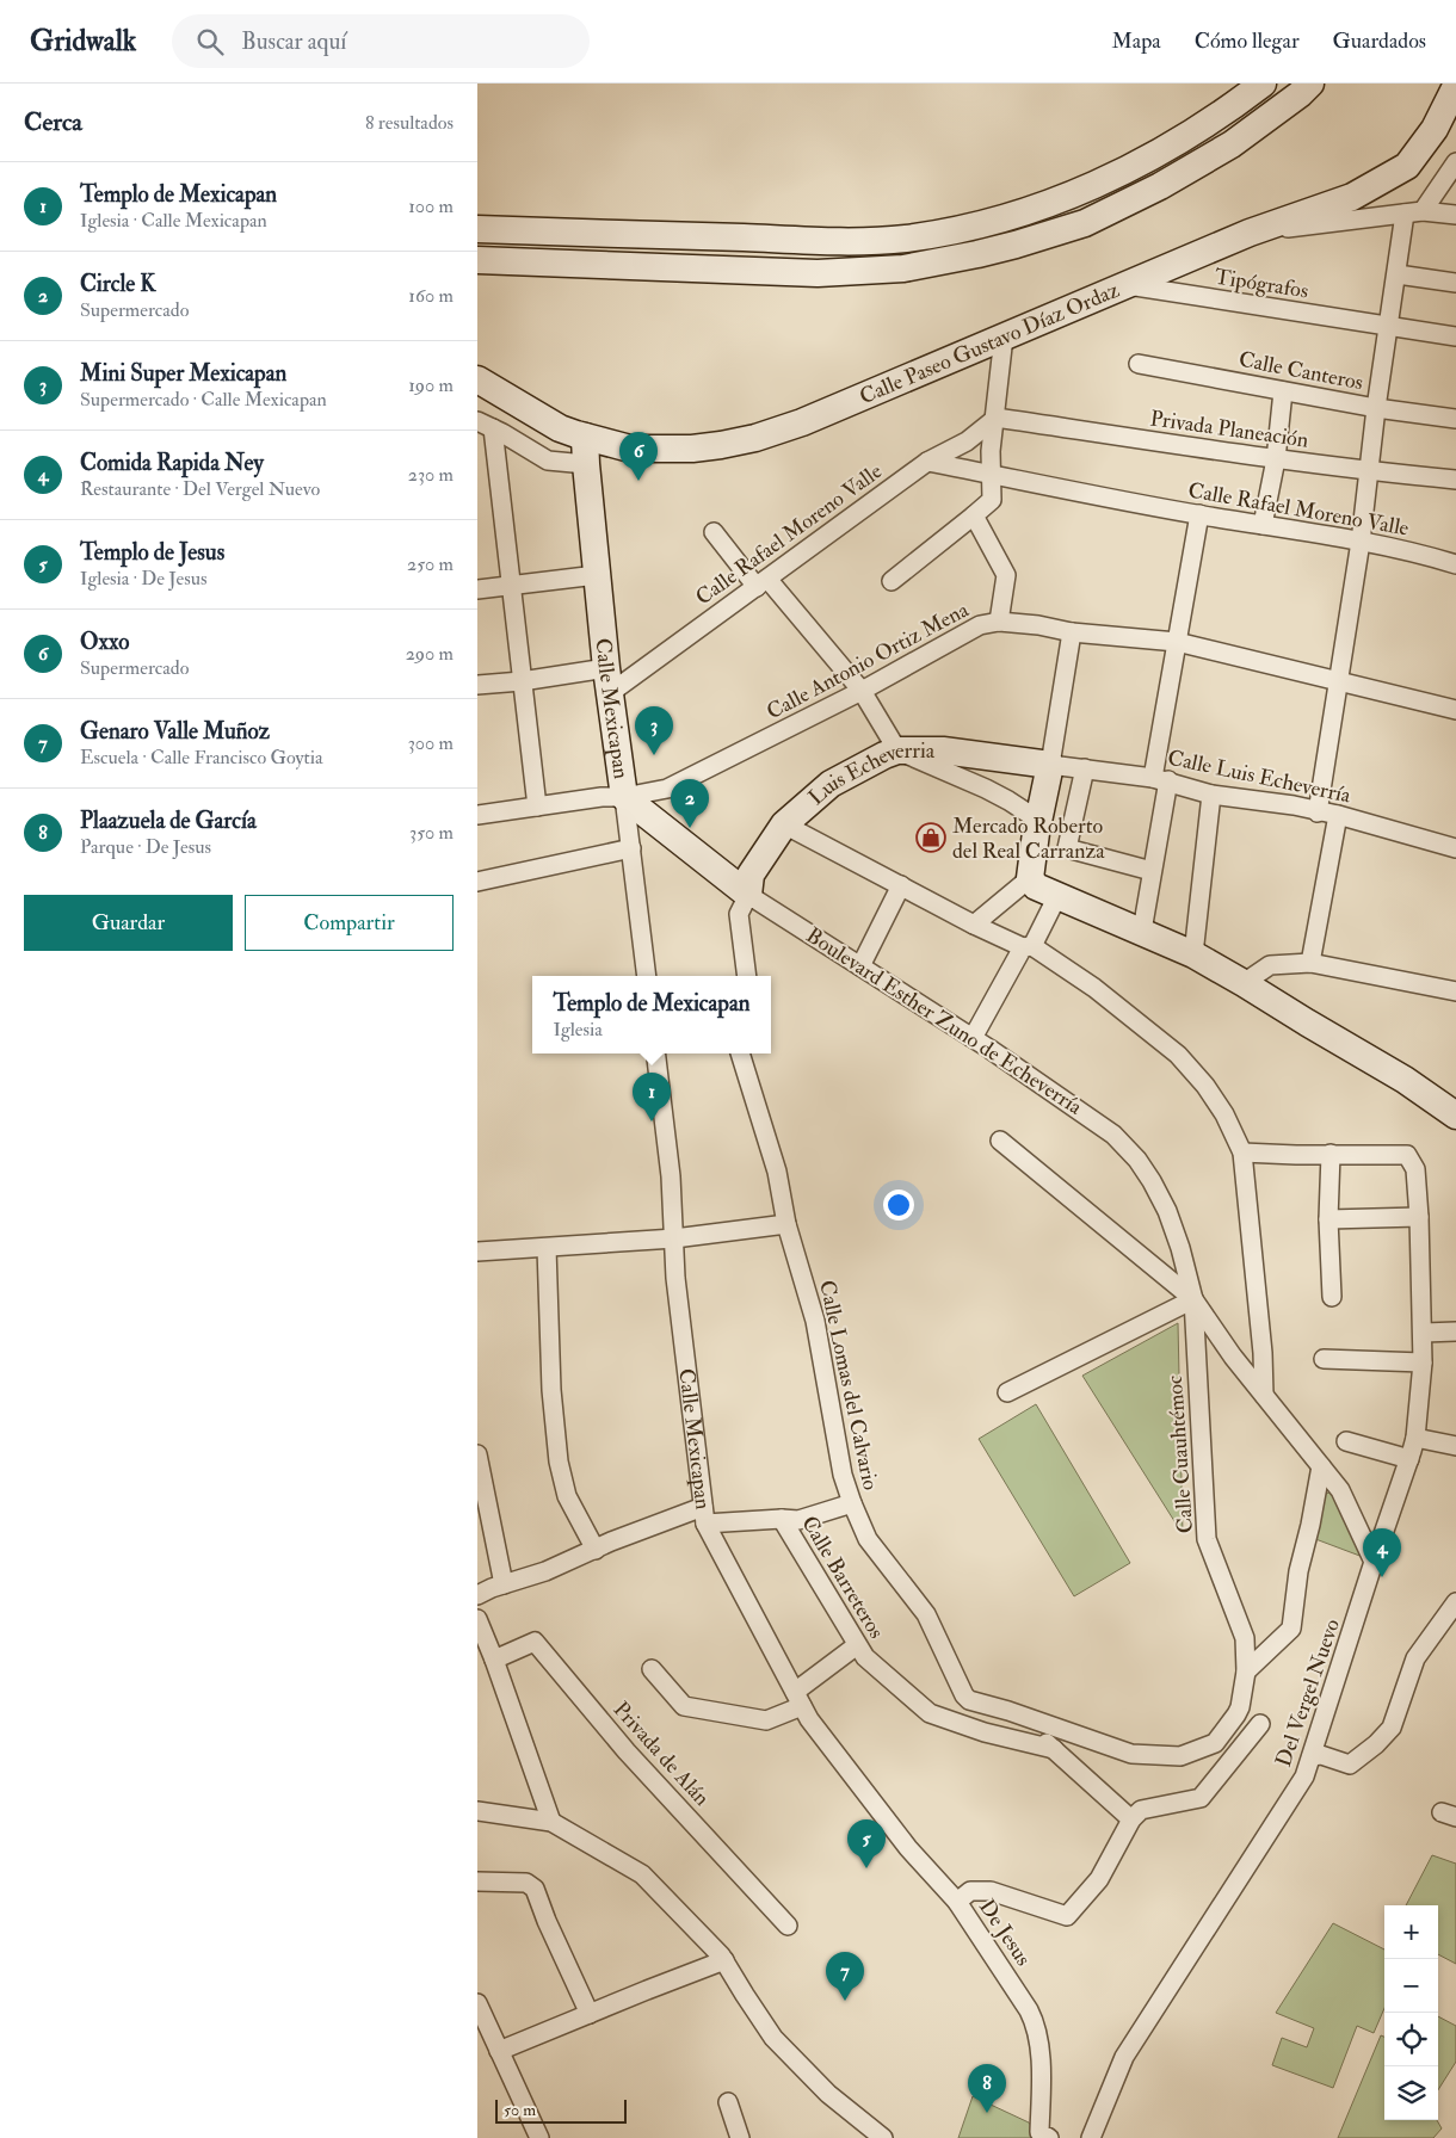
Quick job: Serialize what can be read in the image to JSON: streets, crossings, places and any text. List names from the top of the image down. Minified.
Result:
{"streets":{"main road":["Calle Paseo Gustavo Díaz Ordaz","Calle Mexicapan","Luis Echeverria","Boulevard Esther Zuno de Echeverría"],"street":["Tipógrafos","Calle Canteros","Privada Planeación","Calle Rafael Moreno Valle","Calle Antonio Ortiz Mena","Calle Luis Echeverría","Calle Lomas del Calvario","Calle Cuauhtémoc","Calle Barreteros","Del Vergel Nuevo","Privada de Alán","De Jesus"]},"crossings":[["Tipógrafos","Calle Paseo Gustavo Díaz Ordaz"],["Calle Paseo Gustavo Díaz Ordaz","Calle Mexicapan"],["Privada Planeación","Calle Rafael Moreno Valle"],["Calle Rafael Moreno Valle","Calle Mexicapan"],["Calle Antonio Ortiz Mena","Calle Mexicapan"],["Calle Antonio Ortiz Mena","Boulevard Esther Zuno de Echeverría"],["Calle Mexicapan","Boulevard Esther Zuno de Echeverría"],["Calle Mexicapan","De Jesus"],["Calle Luis Echeverría","Luis Echeverria"],["Luis Echeverria","Boulevard Esther Zuno de Echeverría"],["Boulevard Esther Zuno de Echeverría","Calle Cuauhtémoc"],["Calle Lomas del Calvario","Calle Cuauhtémoc"],["Calle Lomas del Calvario","Calle Barreteros"]],"places":{"shop":["Mercado Roberto del Real Carranza"]},"scale_bar":"50 m","page":{"header":"Gridwalk","search":"Buscar aquí","nav":["Mapa","Cómo llegar","Guardados"],"heading":["Cerca","8 resultados"],"list":[{"mark":"1","name":"Templo de Mexicapan","note":"Iglesia · Calle Mexicapan","value":"100 m"},{"mark":"2","name":"Circle K","note":"Supermercado","value":"160 m"},{"mark":"3","name":"Mini Super Mexicapan","note":"Supermercado · Calle Mexicapan","value":"190 m"},{"mark":"4","name":"Comida Rapida Ney","note":"Restaurante · Del Vergel Nuevo","value":"230 m"},{"mark":"5","name":"Templo de Jesus","note":"Iglesia · De Jesus","value":"250 m"},{"mark":"6","name":"Oxxo","note":"Supermercado","value":"290 m"},{"mark":"7","name":"Genaro Valle Muñoz","note":"Escuela · Calle Francisco Goytia","value":"300 m"},{"mark":"8","name":"Plaazuela de García","note":"Parque · De Jesus","value":"350 m"}],"pins":["6","3","2","1","4","5","7","8"],"buttons":["Guardar","Compartir"],"popup":["Templo de Mexicapan","Iglesia"],"map_buttons":["+","−"],"scale":"50 m"}}
